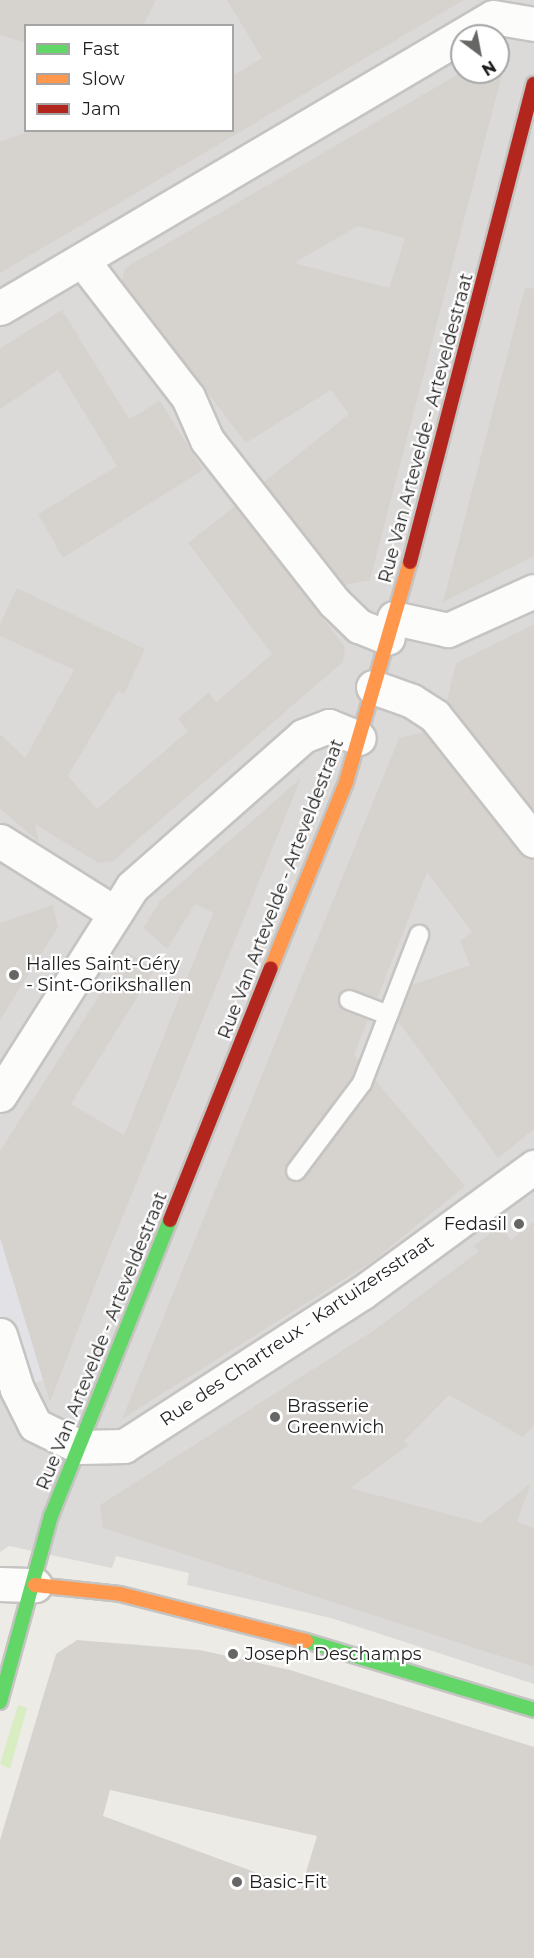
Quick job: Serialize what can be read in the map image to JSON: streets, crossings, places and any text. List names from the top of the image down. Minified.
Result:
{"streets":{"street":["Rue Van Artevelde - Arteveldestraat","Rue des Chartreux - Kartuizersstraat"]},"crossings":[["Rue Van Artevelde - Arteveldestraat","Rue des Chartreux - Kartuizersstraat"]],"places":["Halles Saint-Géry - Sint-Gorikshallen","Fedasil","Brasserie Greenwich","Joseph Deschamps","Basic-Fit"],"legend":["Fast","Slow","Jam"],"north":"bottom right"}
